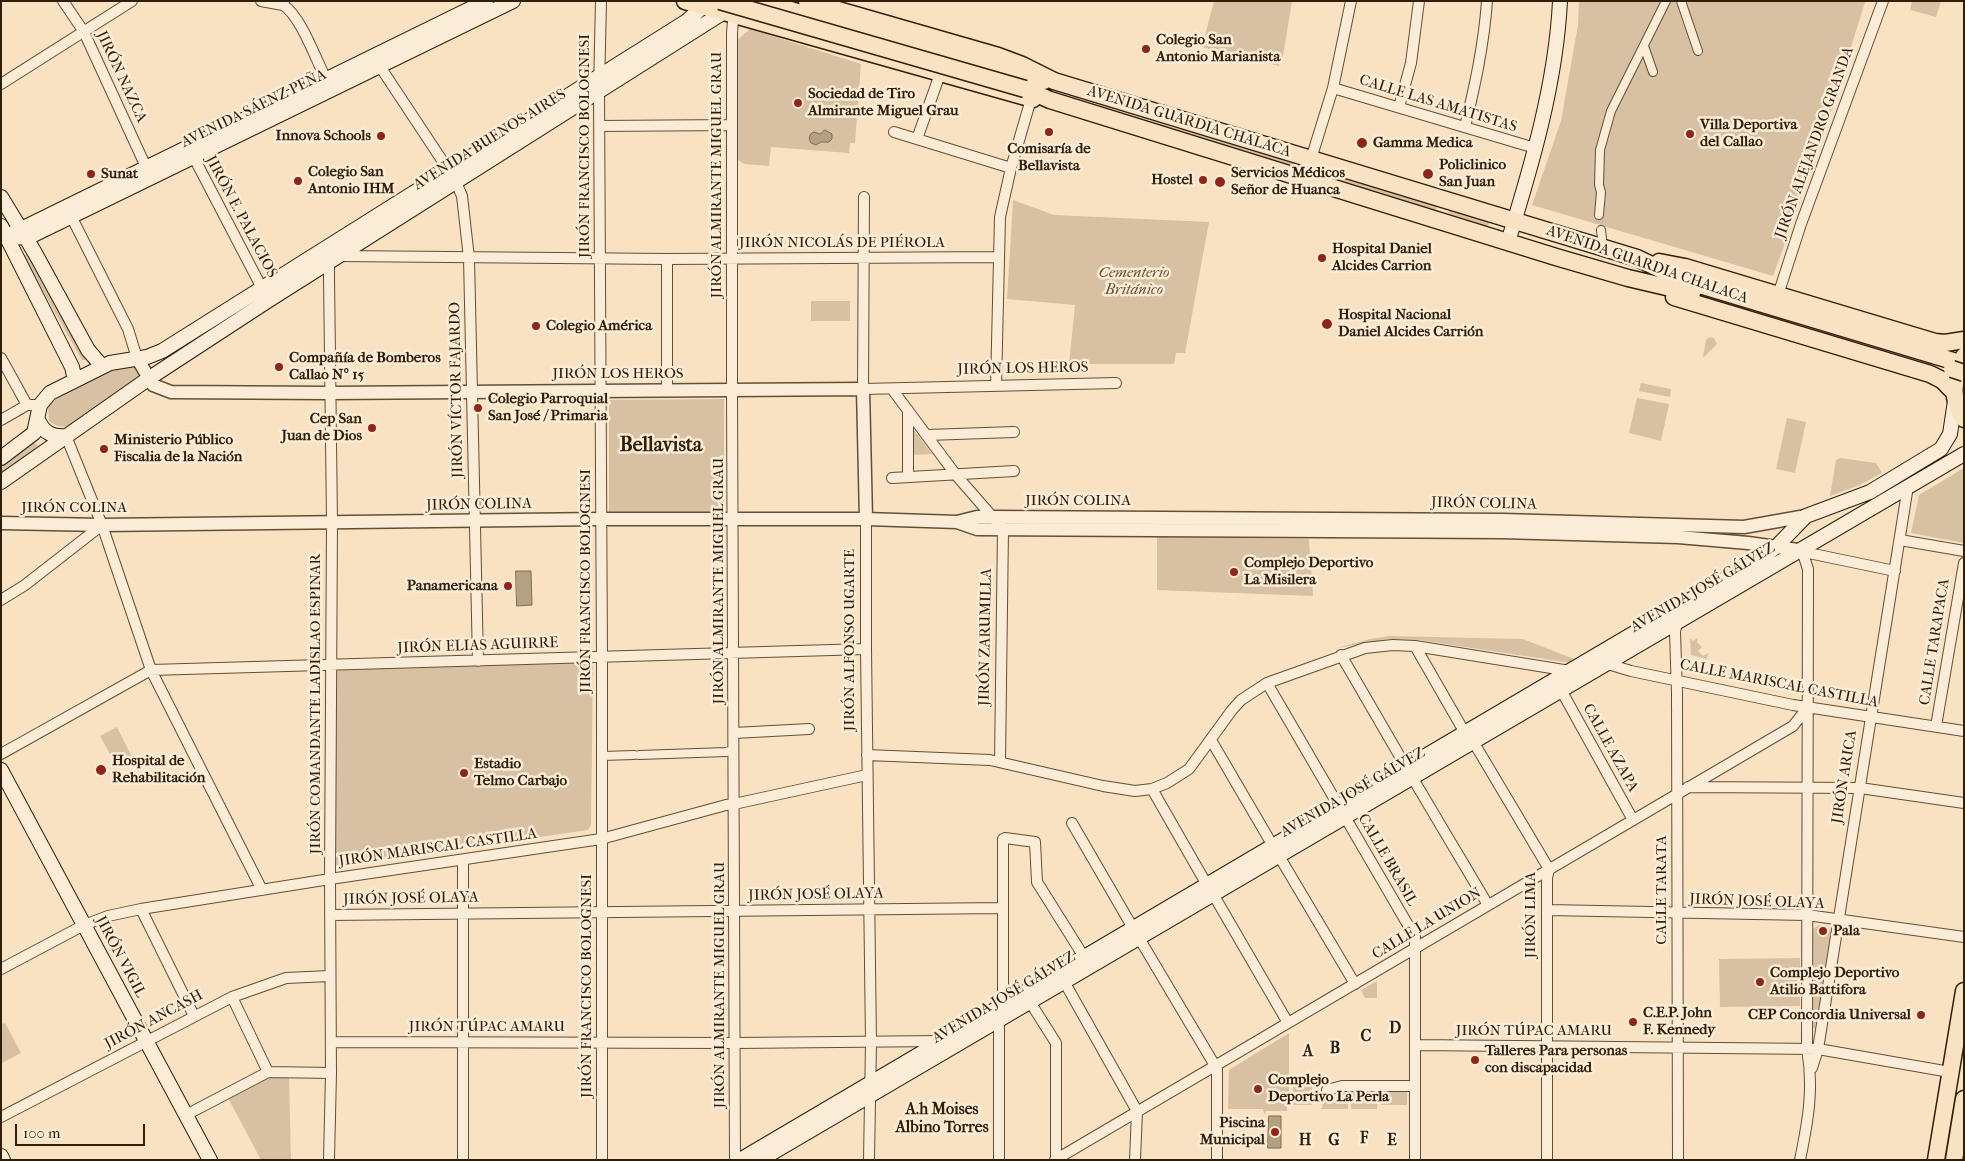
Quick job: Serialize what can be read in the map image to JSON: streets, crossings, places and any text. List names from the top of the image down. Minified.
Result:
{"streets":{"main road":["AVENIDA SÁENZ PEÑA","AVENIDA GUARDIA CHALACA","AVENIDA BUENOS AIRES","JIRÓN COLINA","AVENIDA JOSÉ GÁLVEZ","JIRÓN VIGIL"],"street":["JIRÓN NAZCA","CALLE LAS AMATISTAS","JIRÓN ALEJANDRO GRANDA","JIRÓN FRANCISCO BOLOGNESI","JIRÓN ALMIRANTE MIGUEL GRAU","JIRÓN E. PALACIOS","JIRÓN NICOLÁS DE PIÉROLA","JIRÓN LOS HEROS","JIRÓN VÍCTOR FAJARDO","JIRÓN ZARUMILLA","JIRÓN ALFONSO UGARTE","CALLE TARAPACA","JIRÓN ELIAS AGUIRRE","CALLE MARISCAL CASTILLA","JIRÓN COMANDANTE LADISLAO ESPINAR","CALLE AZAPA","JIRÓN ARICA","JIRÓN MARISCAL CASTILLA","CALLE BRASIL","CALLE TARATA","JIRÓN JOSÉ OLAYA","JIRÓN LIMA","CALLE LA UNION","JIRÓN ANCASH","JIRÓN TÚPAC AMARU"]},"crossings":[["JIRÓN NAZCA","AVENIDA SÁENZ PEÑA"],["AVENIDA SÁENZ PEÑA","JIRÓN E. PALACIOS"],["AVENIDA SÁENZ PEÑA","JIRÓN VÍCTOR FAJARDO"],["AVENIDA GUARDIA CHALACA","AVENIDA BUENOS AIRES"],["AVENIDA GUARDIA CHALACA","JIRÓN ALMIRANTE MIGUEL GRAU"],["AVENIDA BUENOS AIRES","JIRÓN FRANCISCO BOLOGNESI"],["AVENIDA BUENOS AIRES","JIRÓN ALMIRANTE MIGUEL GRAU"],["AVENIDA BUENOS AIRES","JIRÓN E. PALACIOS"],["AVENIDA BUENOS AIRES","JIRÓN NICOLÁS DE PIÉROLA"],["AVENIDA BUENOS AIRES","JIRÓN LOS HEROS"],["AVENIDA BUENOS AIRES","JIRÓN VÍCTOR FAJARDO"],["AVENIDA BUENOS AIRES","JIRÓN COMANDANTE LADISLAO ESPINAR"],["JIRÓN FRANCISCO BOLOGNESI","JIRÓN NICOLÁS DE PIÉROLA"],["JIRÓN FRANCISCO BOLOGNESI","JIRÓN LOS HEROS"],["JIRÓN FRANCISCO BOLOGNESI","JIRÓN COLINA"],["JIRÓN FRANCISCO BOLOGNESI","JIRÓN ELIAS AGUIRRE"],["JIRÓN FRANCISCO BOLOGNESI","JIRÓN MARISCAL CASTILLA"],["JIRÓN FRANCISCO BOLOGNESI","JIRÓN JOSÉ OLAYA"],["JIRÓN FRANCISCO BOLOGNESI","JIRÓN TÚPAC AMARU"],["JIRÓN ALMIRANTE MIGUEL GRAU","JIRÓN NICOLÁS DE PIÉROLA"],["JIRÓN ALMIRANTE MIGUEL GRAU","JIRÓN LOS HEROS"],["JIRÓN ALMIRANTE MIGUEL GRAU","JIRÓN COLINA"],["JIRÓN ALMIRANTE MIGUEL GRAU","JIRÓN ELIAS AGUIRRE"],["JIRÓN ALMIRANTE MIGUEL GRAU","JIRÓN MARISCAL CASTILLA"],["JIRÓN ALMIRANTE MIGUEL GRAU","JIRÓN JOSÉ OLAYA"],["JIRÓN ALMIRANTE MIGUEL GRAU","JIRÓN TÚPAC AMARU"],["JIRÓN NICOLÁS DE PIÉROLA","JIRÓN VÍCTOR FAJARDO"],["JIRÓN NICOLÁS DE PIÉROLA","JIRÓN ALFONSO UGARTE"],["JIRÓN NICOLÁS DE PIÉROLA","JIRÓN COMANDANTE LADISLAO ESPINAR"],["JIRÓN LOS HEROS","JIRÓN VÍCTOR FAJARDO"],["JIRÓN LOS HEROS","JIRÓN ALFONSO UGARTE"],["JIRÓN LOS HEROS","JIRÓN COMANDANTE LADISLAO ESPINAR"],["JIRÓN VÍCTOR FAJARDO","JIRÓN COLINA"],["JIRÓN VÍCTOR FAJARDO","JIRÓN ELIAS AGUIRRE"],["JIRÓN COLINA","AVENIDA JOSÉ GÁLVEZ"],["JIRÓN COLINA","JIRÓN ZARUMILLA"],["JIRÓN COLINA","JIRÓN ALFONSO UGARTE"],["JIRÓN COLINA","JIRÓN COMANDANTE LADISLAO ESPINAR"],["JIRÓN COLINA","JIRÓN ARICA"],["AVENIDA JOSÉ GÁLVEZ","JIRÓN ALFONSO UGARTE"],["AVENIDA JOSÉ GÁLVEZ","CALLE MARISCAL CASTILLA"],["AVENIDA JOSÉ GÁLVEZ","CALLE AZAPA"],["AVENIDA JOSÉ GÁLVEZ","JIRÓN ARICA"],["AVENIDA JOSÉ GÁLVEZ","CALLE BRASIL"],["AVENIDA JOSÉ GÁLVEZ","CALLE TARATA"],["AVENIDA JOSÉ GÁLVEZ","JIRÓN LIMA"],["AVENIDA JOSÉ GÁLVEZ","JIRÓN TÚPAC AMARU"],["JIRÓN ALFONSO UGARTE","JIRÓN ELIAS AGUIRRE"],["JIRÓN ALFONSO UGARTE","JIRÓN MARISCAL CASTILLA"],["JIRÓN ALFONSO UGARTE","JIRÓN JOSÉ OLAYA"],["JIRÓN ALFONSO UGARTE","JIRÓN TÚPAC AMARU"],["CALLE TARAPACA","CALLE MARISCAL CASTILLA"],["JIRÓN ELIAS AGUIRRE","JIRÓN COMANDANTE LADISLAO ESPINAR"],["CALLE MARISCAL CASTILLA","JIRÓN ARICA"],["CALLE MARISCAL CASTILLA","CALLE TARATA"],["CALLE MARISCAL CASTILLA","CALLE LA UNION"],["JIRÓN COMANDANTE LADISLAO ESPINAR","JIRÓN MARISCAL CASTILLA"],["JIRÓN COMANDANTE LADISLAO ESPINAR","JIRÓN JOSÉ OLAYA"],["JIRÓN COMANDANTE LADISLAO ESPINAR","JIRÓN ANCASH"],["JIRÓN COMANDANTE LADISLAO ESPINAR","JIRÓN TÚPAC AMARU"],["CALLE AZAPA","CALLE LA UNION"],["JIRÓN ARICA","JIRÓN JOSÉ OLAYA"],["JIRÓN ARICA","CALLE LA UNION"],["JIRÓN ARICA","JIRÓN TÚPAC AMARU"],["JIRÓN MARISCAL CASTILLA","JIRÓN VIGIL"],["CALLE BRASIL","CALLE LA UNION"],["CALLE BRASIL","JIRÓN TÚPAC AMARU"],["CALLE TARATA","JIRÓN JOSÉ OLAYA"],["CALLE TARATA","CALLE LA UNION"],["CALLE TARATA","JIRÓN TÚPAC AMARU"],["JIRÓN JOSÉ OLAYA","JIRÓN LIMA"],["JIRÓN LIMA","CALLE LA UNION"],["JIRÓN LIMA","JIRÓN TÚPAC AMARU"],["JIRÓN VIGIL","JIRÓN ANCASH"]],"districts":["Bellavista","D","C","B","A","A.h Moises Albino Torres","F","H","G","E"],"parks":["Cementerio Británico"],"places":["Colegio San Antonio Marianista","Sociedad de Tiro Almirante Miguel Grau","Comisaría de Bellavista","Villa Deportiva del Callao","Innova Schools","Gamma Medica","Sunat","Policlinico San Juan","Hostel","Colegio San Antonio IHM","Servicios Médicos Señor de Huanca","Hospital Daniel Alcides Carrion","Hospital Nacional Daniel Alcides Carrión","Colegio América","Compañía de Bomberos Callao Nº 15","Colegio Parroquial San José / Primaria","Cep San Juan de Dios","Ministerio Público Fiscalia de la Nación","Complejo Deportivo La Misilera","Panamericana","Hospital de Rehabilitación","Estadio Telmo Carbajo","Pala","Complejo Deportivo Atilio Battifora","CEP Concordia Universal","C.E.P. John F. Kennedy","Talleres Para personas con discapacidad","Complejo Deportivo La Perla","Piscina Municipal"],"scale_bar":"100 m"}
